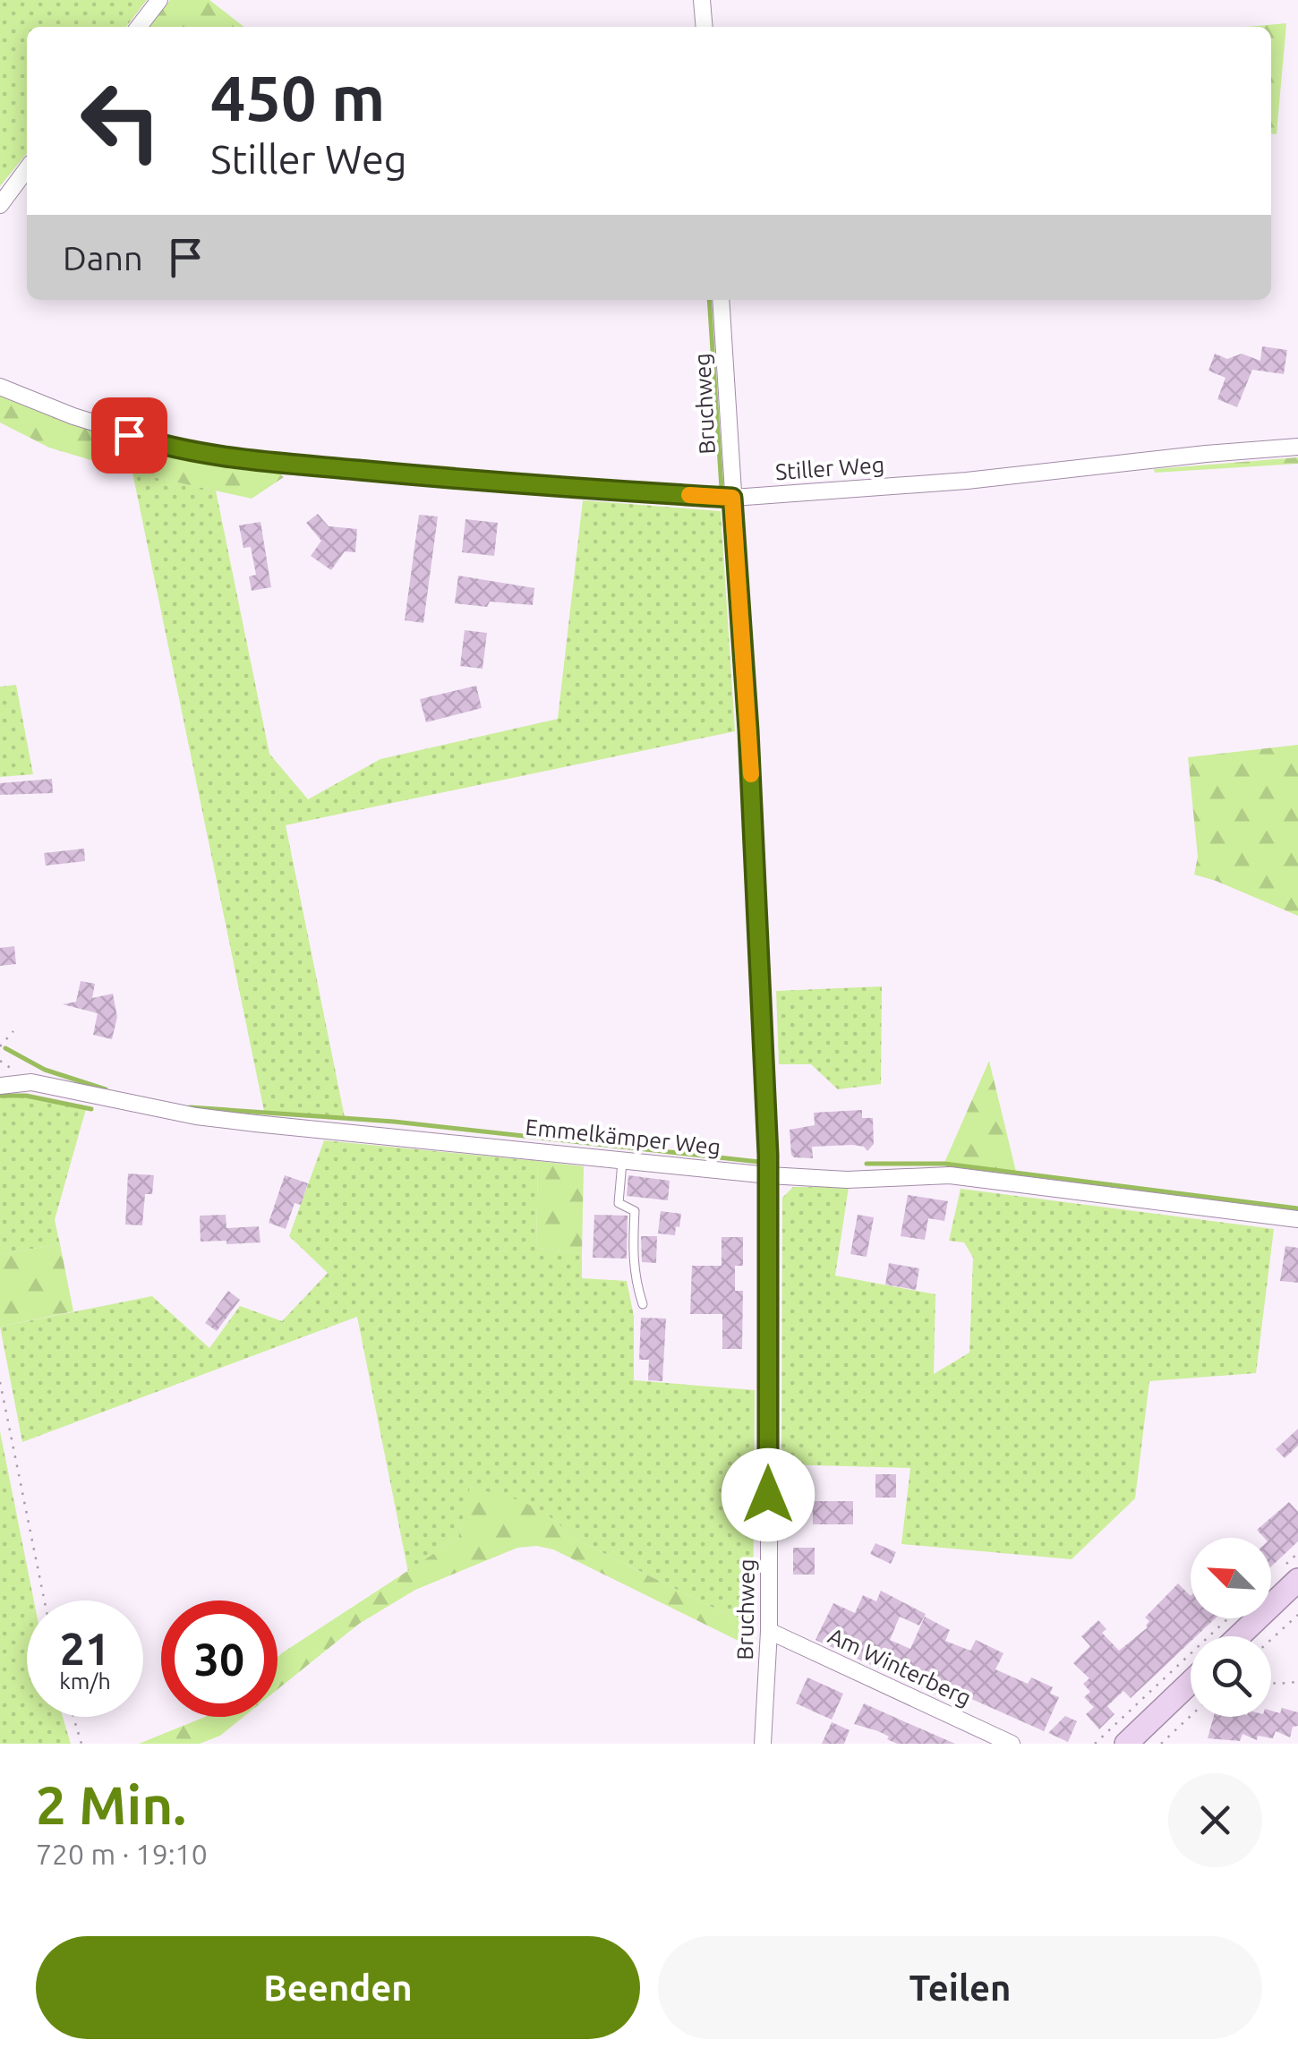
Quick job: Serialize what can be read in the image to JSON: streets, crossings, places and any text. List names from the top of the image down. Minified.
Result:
{"streets":{"street":["Bruchweg","Stiller Weg","Emmelkämper Weg","Am Winterberg"]},"crossings":[["Bruchweg","Stiller Weg"],["Bruchweg","Emmelkämper Weg"],["Bruchweg","Am Winterberg"]],"north":"top left","page":{"turn":["450 m","Stiller Weg"],"then":"Dann","speed":"21 km/h","limit":"30","heading":["2 Min.","720 m · 19:10"],"buttons":["Beenden","Teilen"]}}
